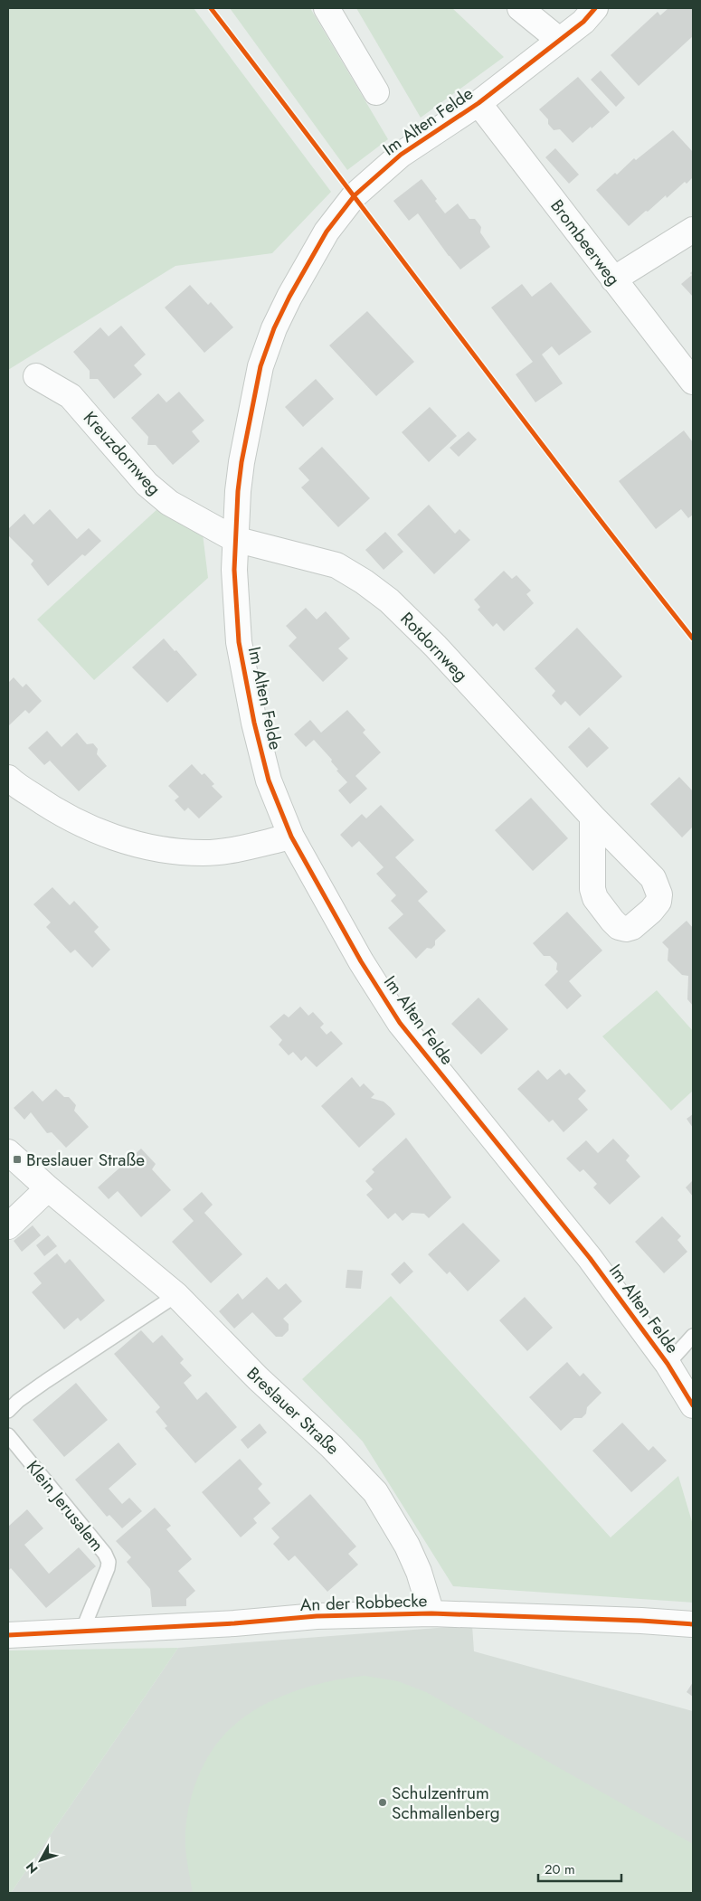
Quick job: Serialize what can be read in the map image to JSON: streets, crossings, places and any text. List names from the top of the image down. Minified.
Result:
{"streets":{"street":["Im Alten Felde","Brombeerweg","Kreuzdornweg","Rotdornweg","Breslauer Straße","An der Robbecke"],"lane":["Klein Jerusalem"]},"crossings":[["Im Alten Felde","Brombeerweg"],["Im Alten Felde","Kreuzdornweg"],["Im Alten Felde","Rotdornweg"],["Kreuzdornweg","Rotdornweg"],["Breslauer Straße","An der Robbecke"],["Klein Jerusalem","An der Robbecke"]],"places":{"transit":["Breslauer Straße"],"other":["Schulzentrum Schmallenberg"]},"scale_bar":"20 m","north":"bottom left"}
